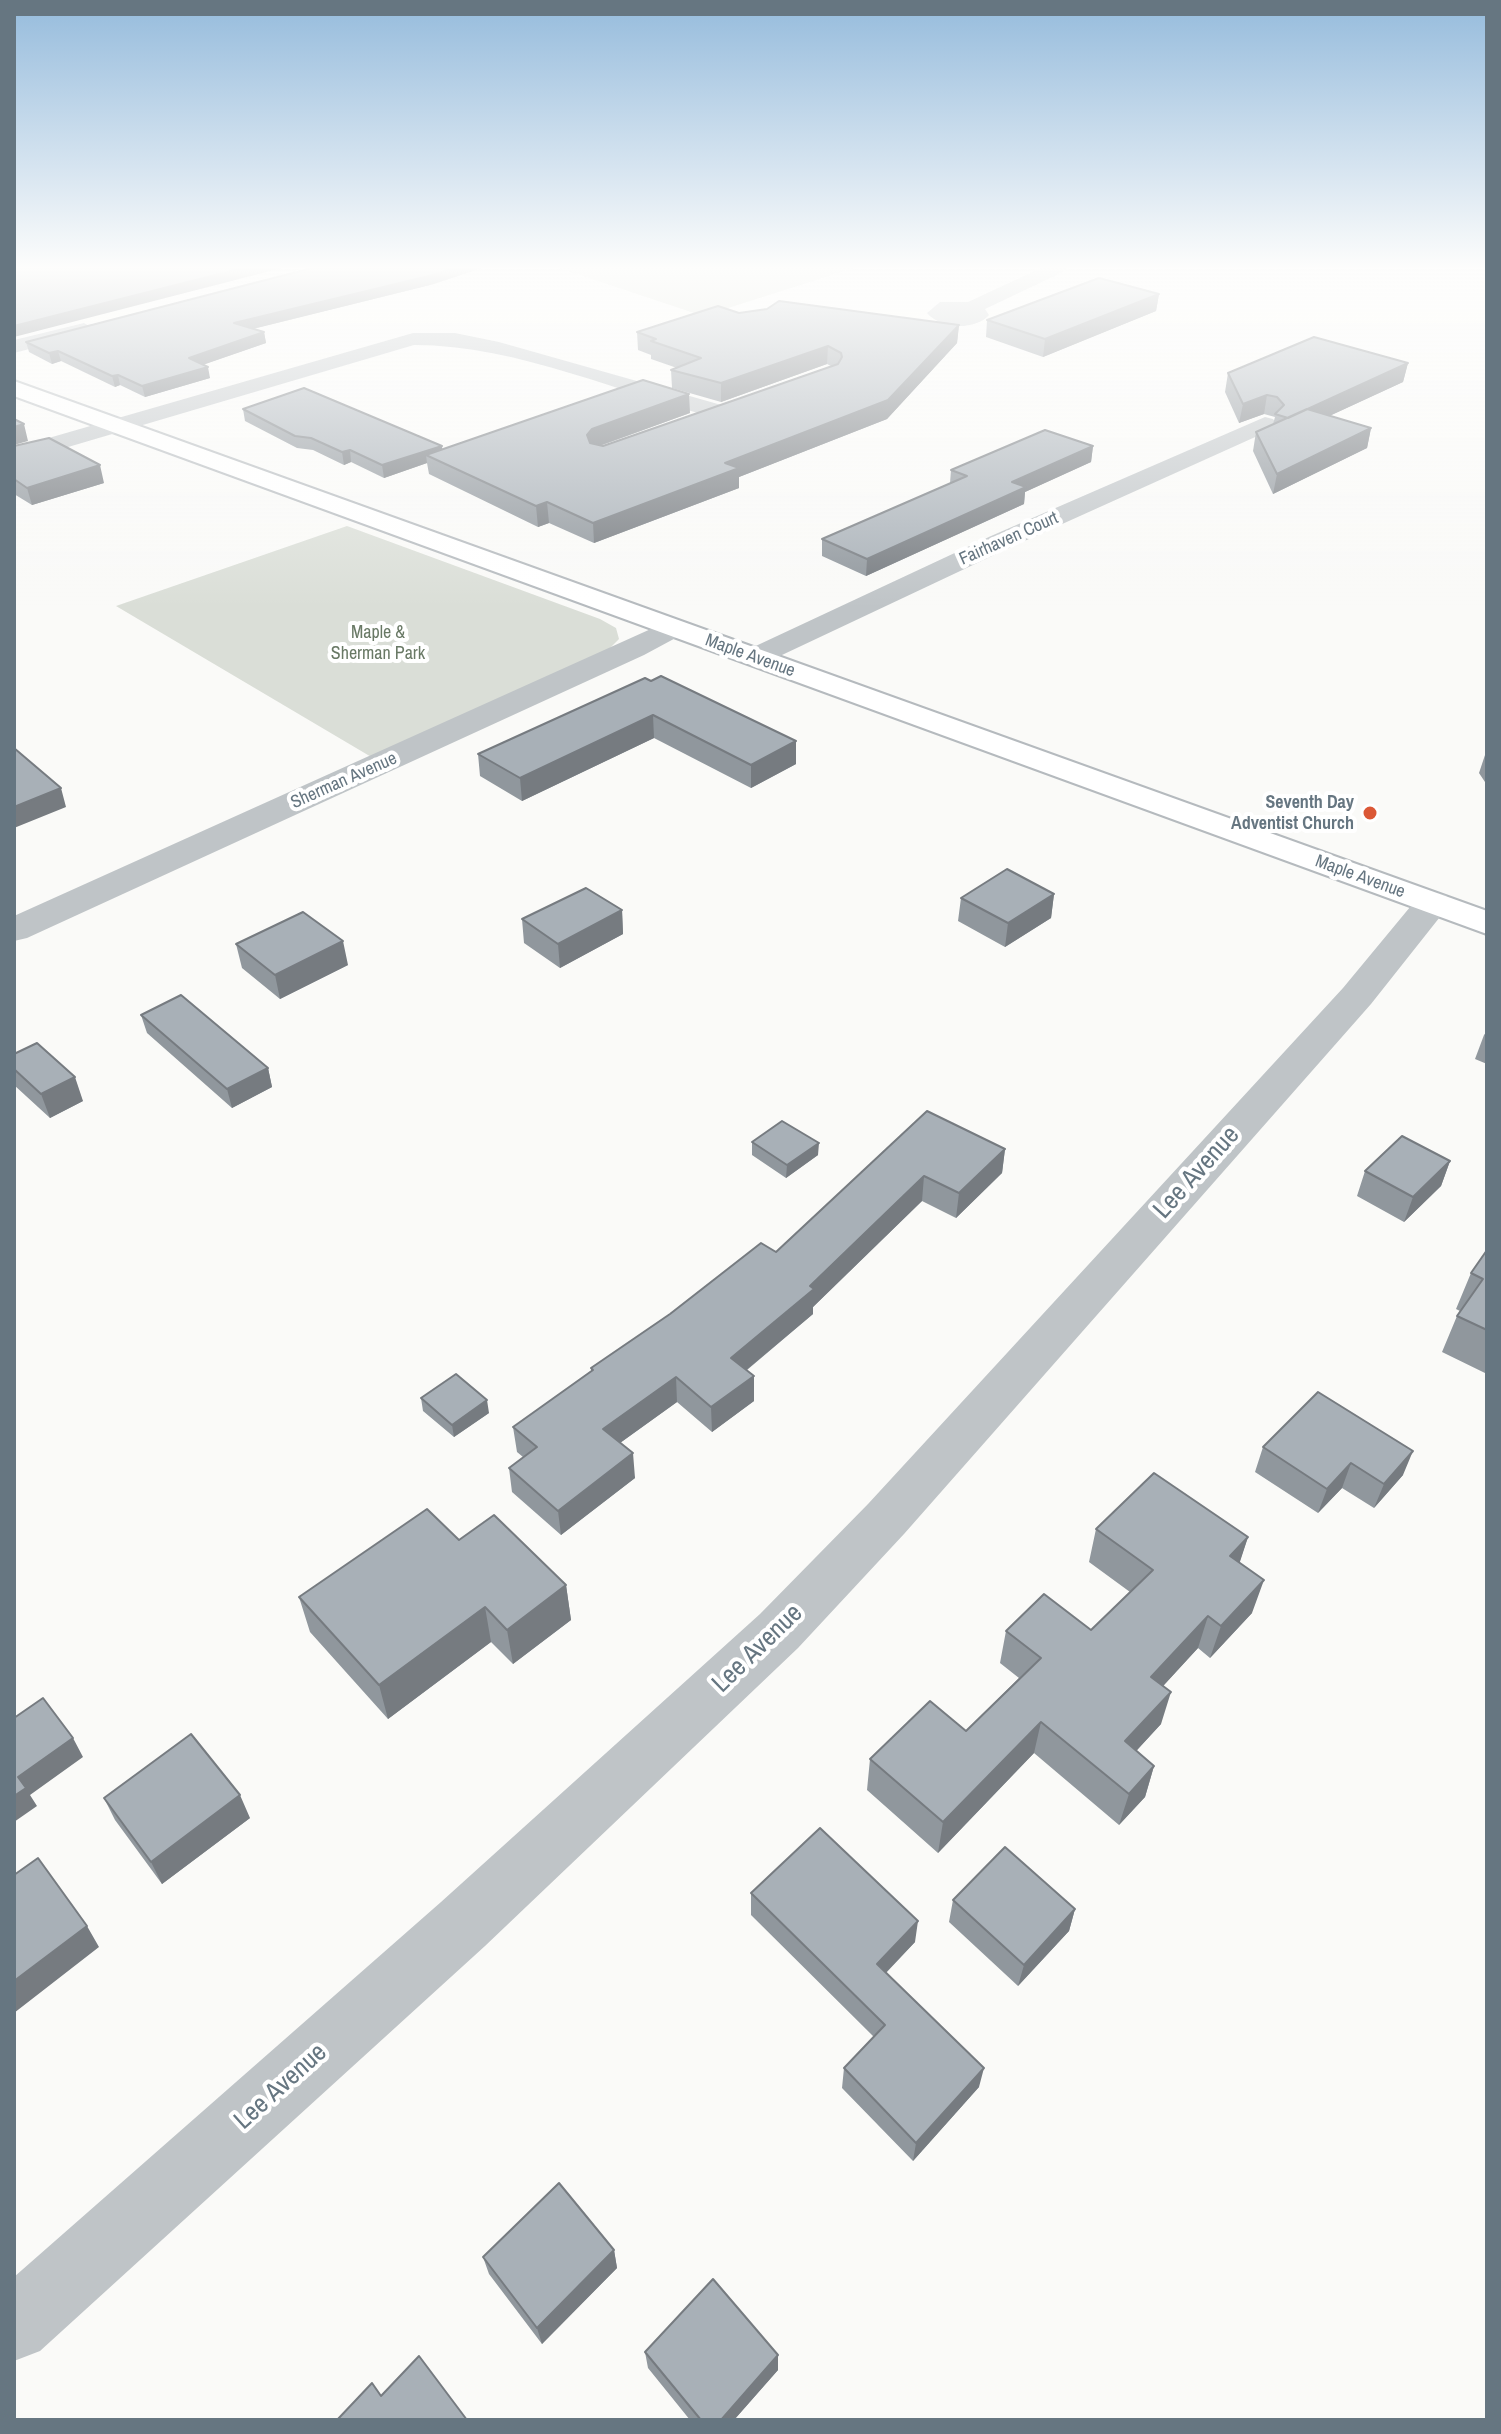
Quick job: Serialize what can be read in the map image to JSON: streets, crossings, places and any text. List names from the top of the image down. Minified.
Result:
{"streets":{"main road":["Maple Avenue"],"street":["Fairhaven Court","Sherman Avenue","Lee Avenue"]},"crossings":[["Fairhaven Court","Maple Avenue"],["Maple Avenue","Sherman Avenue"],["Maple Avenue","Lee Avenue"]],"parks":["Maple & Sherman Park"],"places":["Seventh Day Adventist Church"]}
